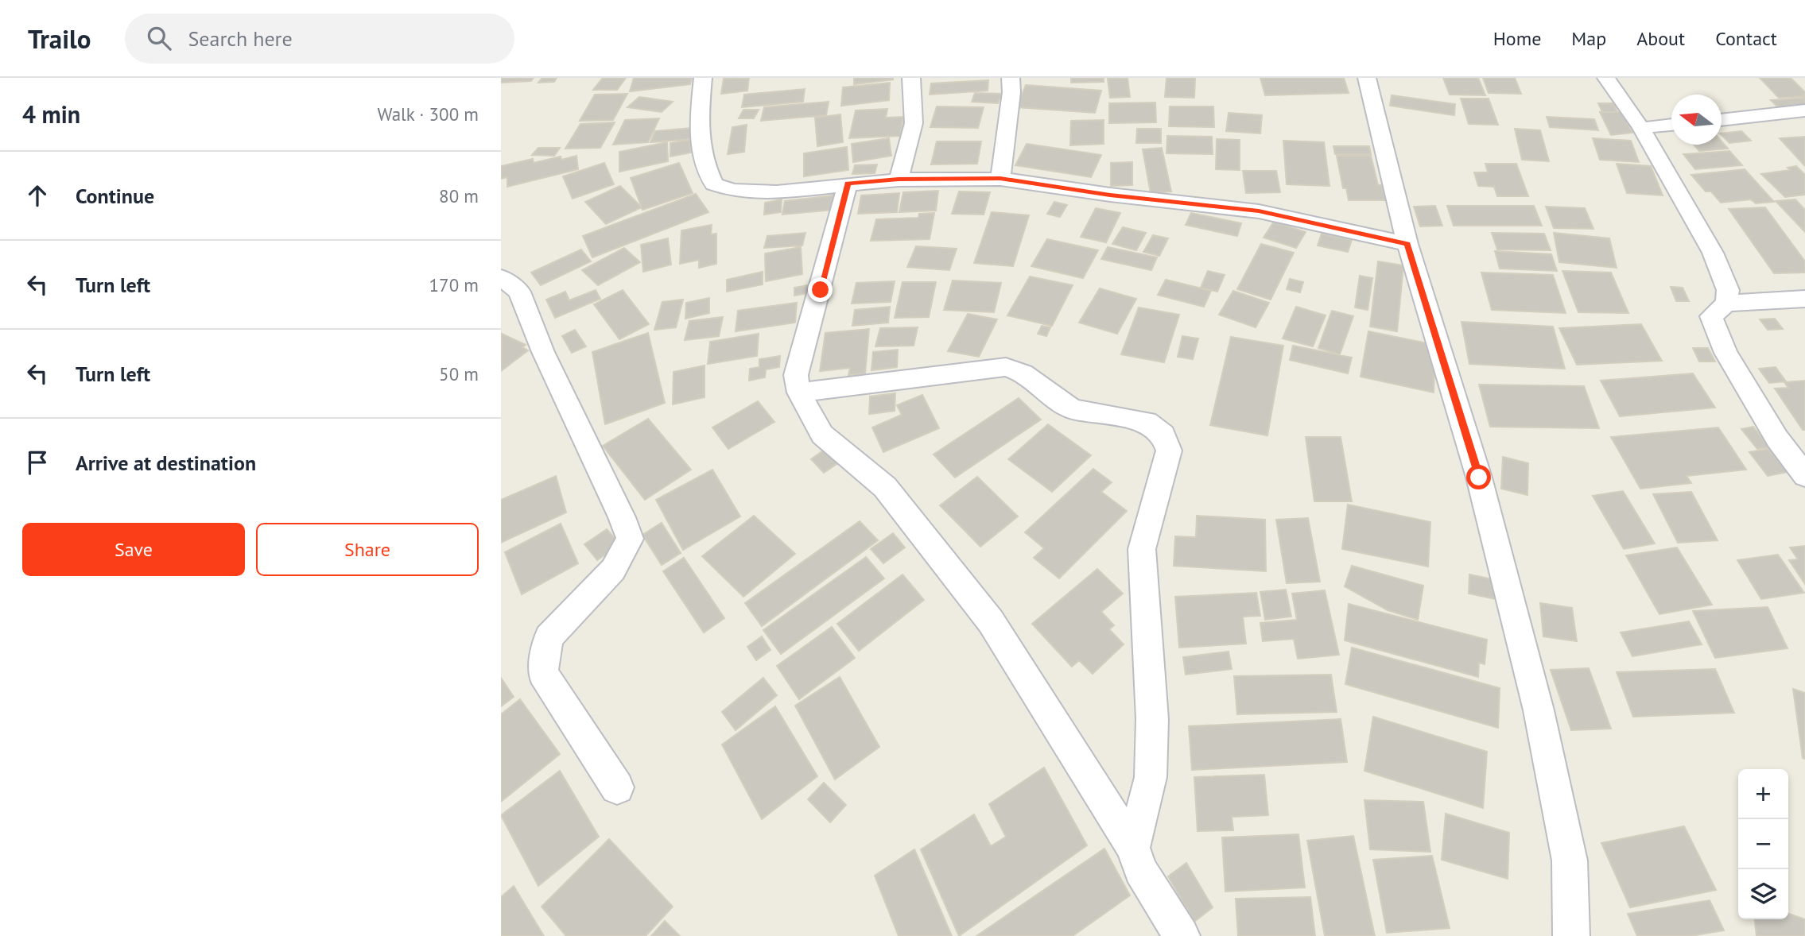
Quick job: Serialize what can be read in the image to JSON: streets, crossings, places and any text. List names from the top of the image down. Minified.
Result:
{"north":"left","page":{"header":"Trailo","search":"Search here","nav":["Home","Map","About","Contact"],"heading":["4 min","Walk · 300 m"],"list":[["Continue","80 m"],["Turn left","170 m"],["Turn left","50 m"],"Arrive at destination"],"buttons":["Save","Share"],"map_buttons":["+","−"]}}
